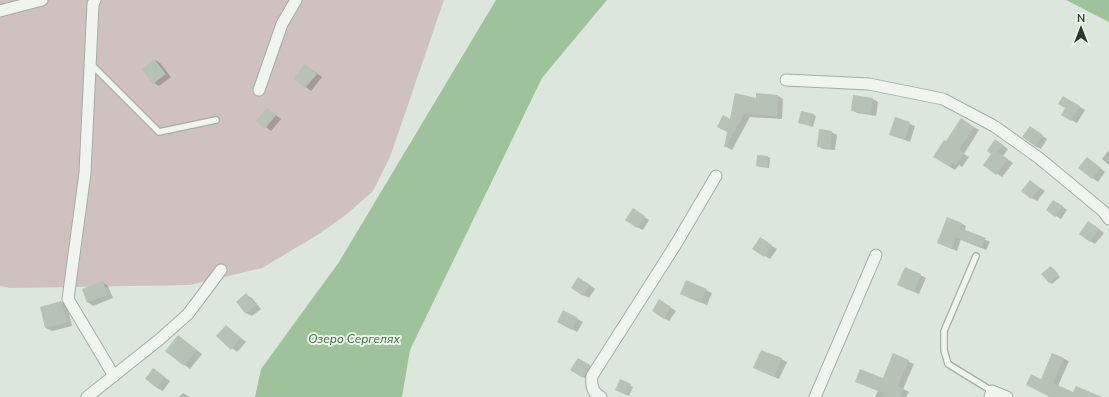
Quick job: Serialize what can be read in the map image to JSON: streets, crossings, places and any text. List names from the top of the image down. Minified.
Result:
{"water":["Озеро Сергелях"],"north":"top"}
